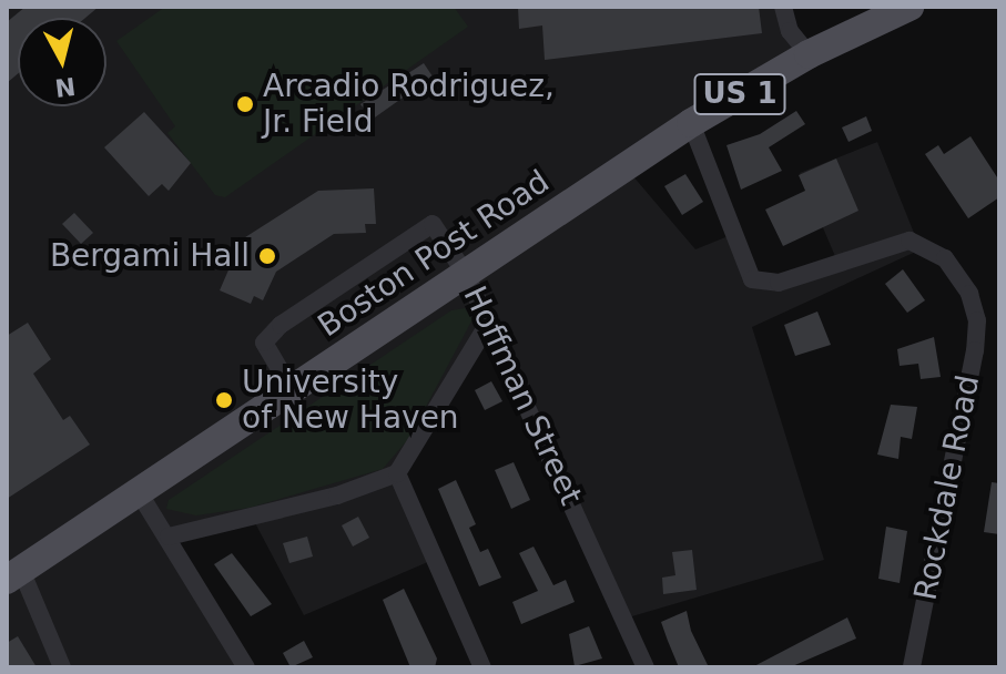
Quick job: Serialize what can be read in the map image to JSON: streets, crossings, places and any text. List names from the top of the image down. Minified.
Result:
{"streets":{"main road":["US 1","Boston Post Road"],"street":["Hoffman Street","Rockdale Road"]},"crossings":[["Boston Post Road","Hoffman Street"],["Boston Post Road","Rockdale Road"]],"places":["Arcadio Rodriguez, Jr. Field","Bergami Hall","University of New Haven"],"north":"bottom"}
